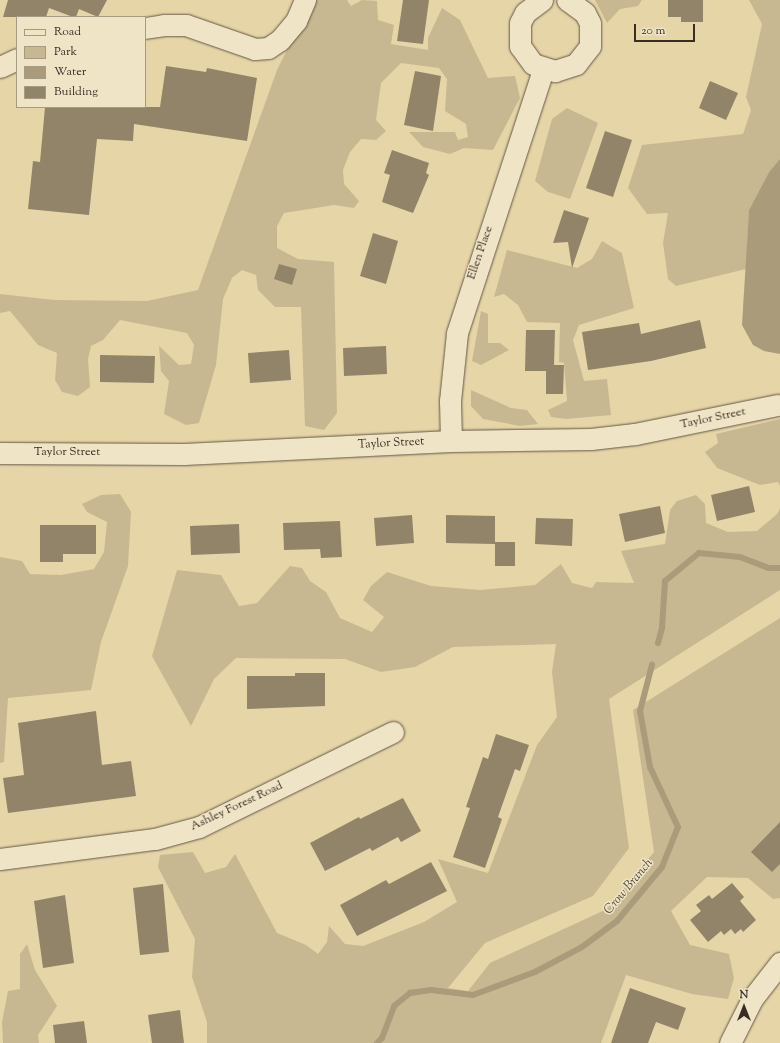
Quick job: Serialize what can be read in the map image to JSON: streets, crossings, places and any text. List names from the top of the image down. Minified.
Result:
{"streets":{"street":["Ellen Place","Taylor Street","Ashley Forest Road"]},"crossings":[["Ellen Place","Taylor Street"]],"water":["Crow Branch"],"legend":["Road","Park","Water","Building"],"scale_bar":"20 m","north":"top"}
